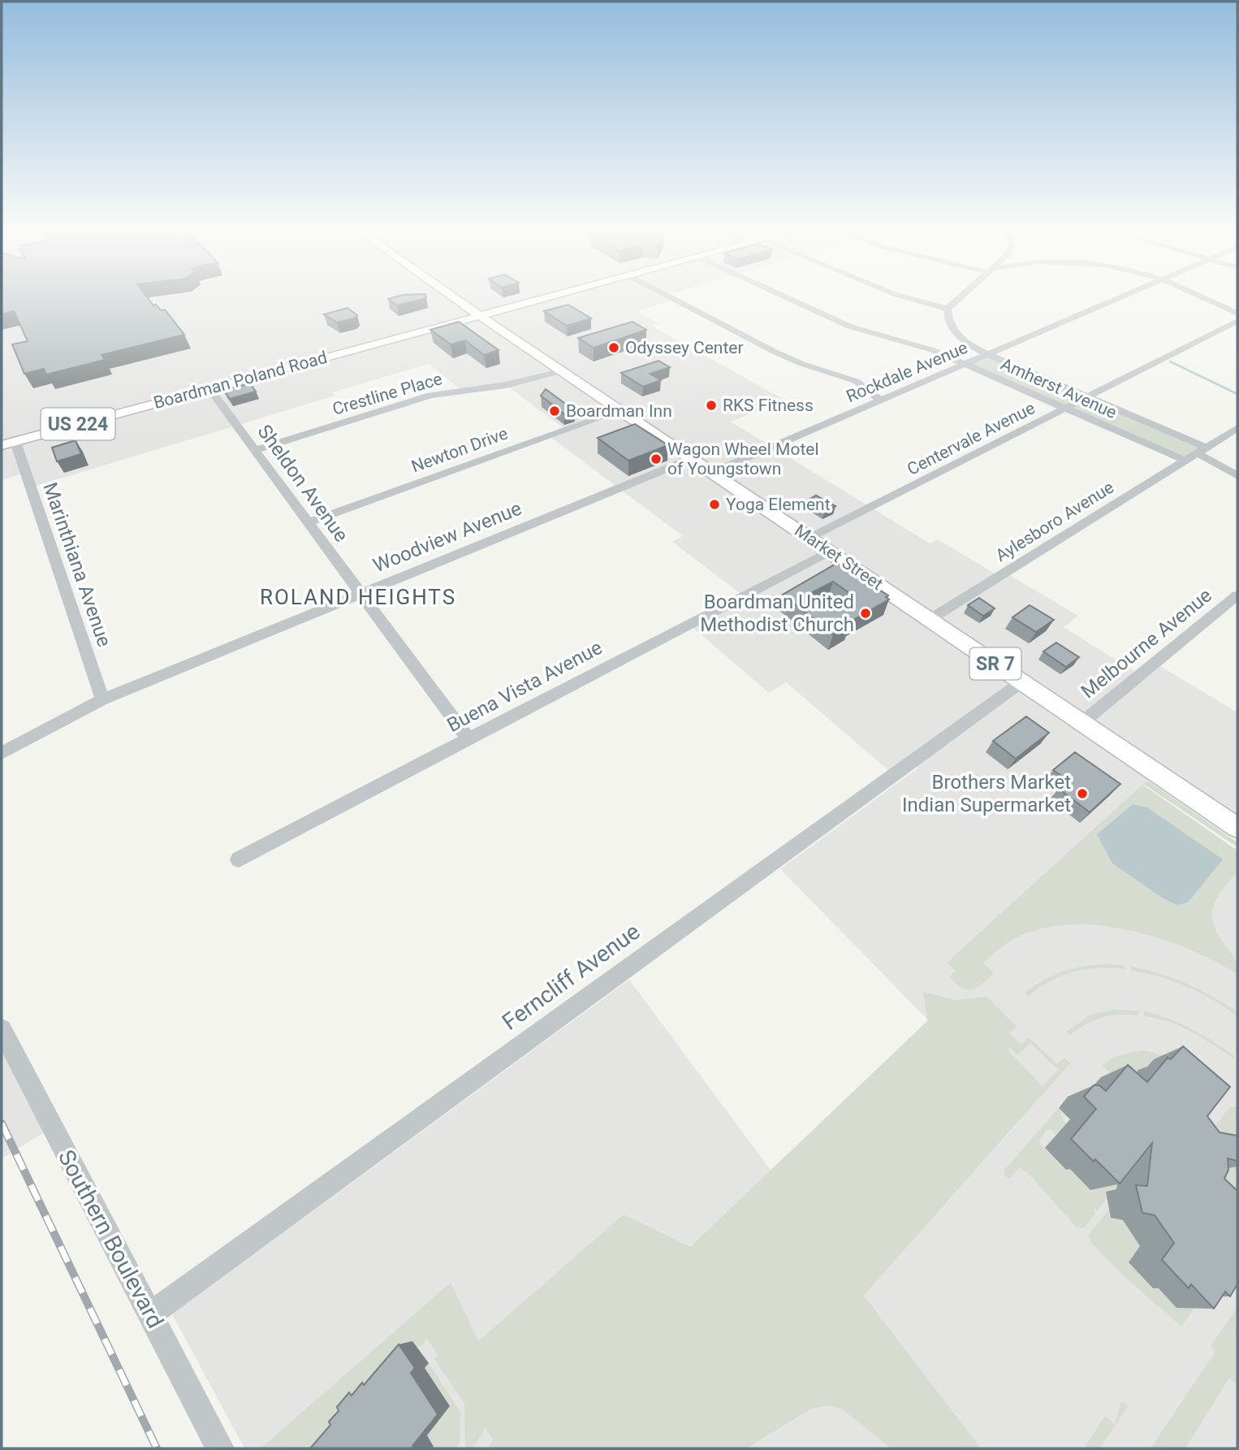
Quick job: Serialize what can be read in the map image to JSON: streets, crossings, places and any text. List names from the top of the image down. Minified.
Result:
{"streets":{"main road":["Boardman Poland Road","US 224","Market Street","SR 7"],"street":["Rockdale Avenue","Amherst Avenue","Crestline Place","Centervale Avenue","Newton Drive","Sheldon Avenue","Aylesboro Avenue","Woodview Avenue","Marinthiana Avenue","Melbourne Avenue","Buena Vista Avenue","Ferncliff Avenue","Southern Boulevard"]},"crossings":[["Rockdale Avenue","Amherst Avenue"],["Rockdale Avenue","Market Street"],["Boardman Poland Road","US 224"],["Boardman Poland Road","Sheldon Avenue"],["Boardman Poland Road","Market Street"],["Boardman Poland Road","Marinthiana Avenue"],["Amherst Avenue","Centervale Avenue"],["Amherst Avenue","Aylesboro Avenue"],["Crestline Place","Sheldon Avenue"],["Crestline Place","Market Street"],["US 224","Market Street"],["Centervale Avenue","Market Street"],["Newton Drive","Sheldon Avenue"],["Newton Drive","Market Street"],["Sheldon Avenue","Woodview Avenue"],["Sheldon Avenue","Buena Vista Avenue"],["Aylesboro Avenue","Market Street"],["Woodview Avenue","Market Street"],["Woodview Avenue","Marinthiana Avenue"],["Market Street","Melbourne Avenue"],["Market Street","Buena Vista Avenue"],["Market Street","Ferncliff Avenue"],["Ferncliff Avenue","Southern Boulevard"]],"districts":["ROLAND HEIGHTS"],"places":["Odyssey Center","RKS Fitness","Boardman Inn","Wagon Wheel Motel of Youngstown","Yoga Element","Boardman United Methodist Church","Brothers Market Indian Supermarket"]}
